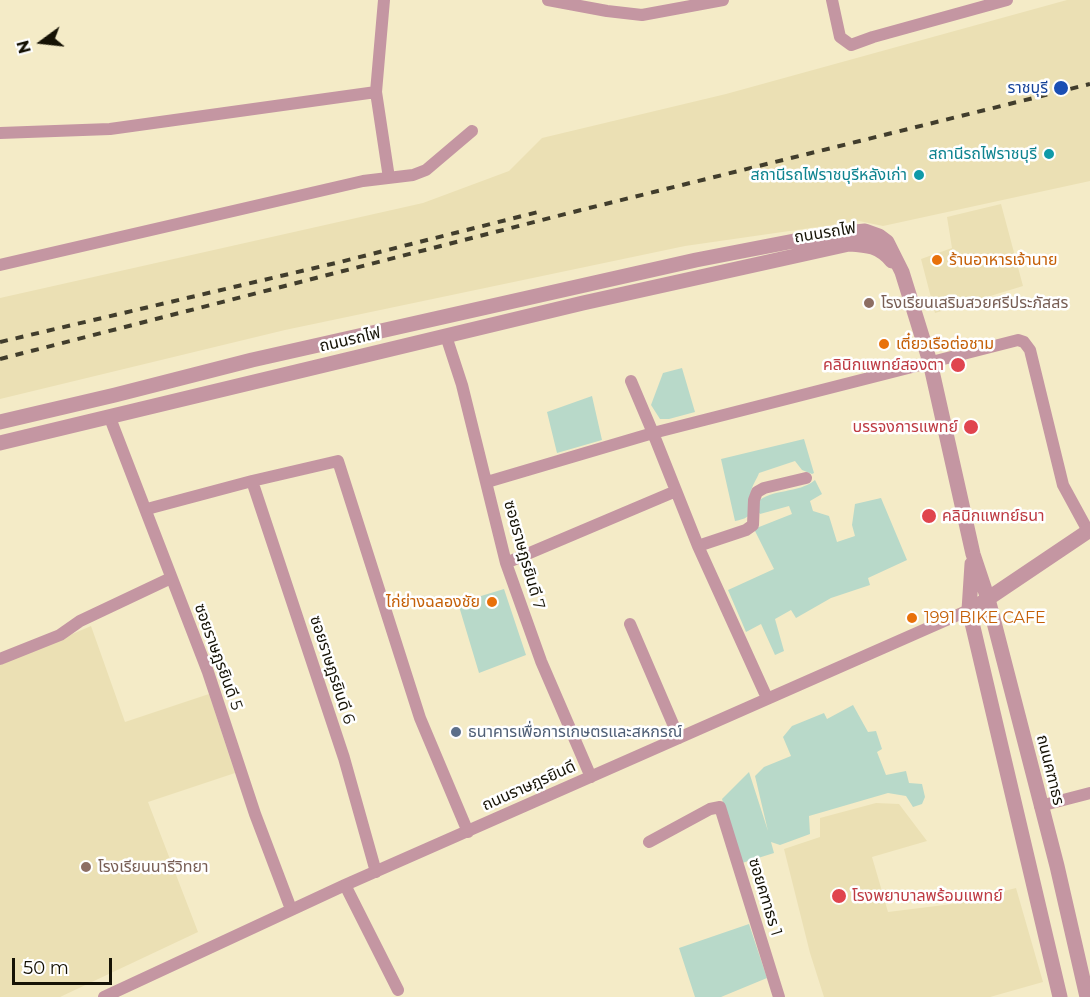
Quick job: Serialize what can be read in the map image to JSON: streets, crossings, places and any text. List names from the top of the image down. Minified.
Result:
{"streets":{"street":["ถนนรถไฟ","ซอยราษฎรยินดี 7","ซอยราษฎรยินดี 5","ซอยราษฎรยินดี 6","ถนนคฑาธร","ถนนราษฎรยินดี","ซอยคฑาธร 1"]},"crossings":[["ถนนรถไฟ","ซอยราษฎรยินดี 7"],["ถนนรถไฟ","ซอยราษฎรยินดี 5"],["ถนนรถไฟ","ถนนคฑาธร"],["ซอยราษฎรยินดี 7","ถนนราษฎรยินดี"],["ซอยราษฎรยินดี 5","ถนนราษฎรยินดี"],["ซอยราษฎรยินดี 6","ถนนราษฎรยินดี"],["ถนนคฑาธร","ถนนราษฎรยินดี"]],"places":["ราชบุรี","สถานีรถไฟราชบุรี","สถานีรถไฟราชบุรีหลังเก่า","ร้านอาหารเจ้านาย","โรงเรียนเสริมสวยศรีประภัสสร","เตี๋ยวเรือต่อชาม","คลินิกแพทย์สองตา","บรรจงการแพทย์","คลินิกแพทย์ธนา","ไก่ย่างฉลองชัย","1991 BIKE CAFE","ธนาคารเพื่อการเกษตรและสหกรณ์","โรงเรียนนารีวิทยา","โรงพยาบาลพร้อมแพทย์"],"scale_bar":"50 m","north":"left"}
